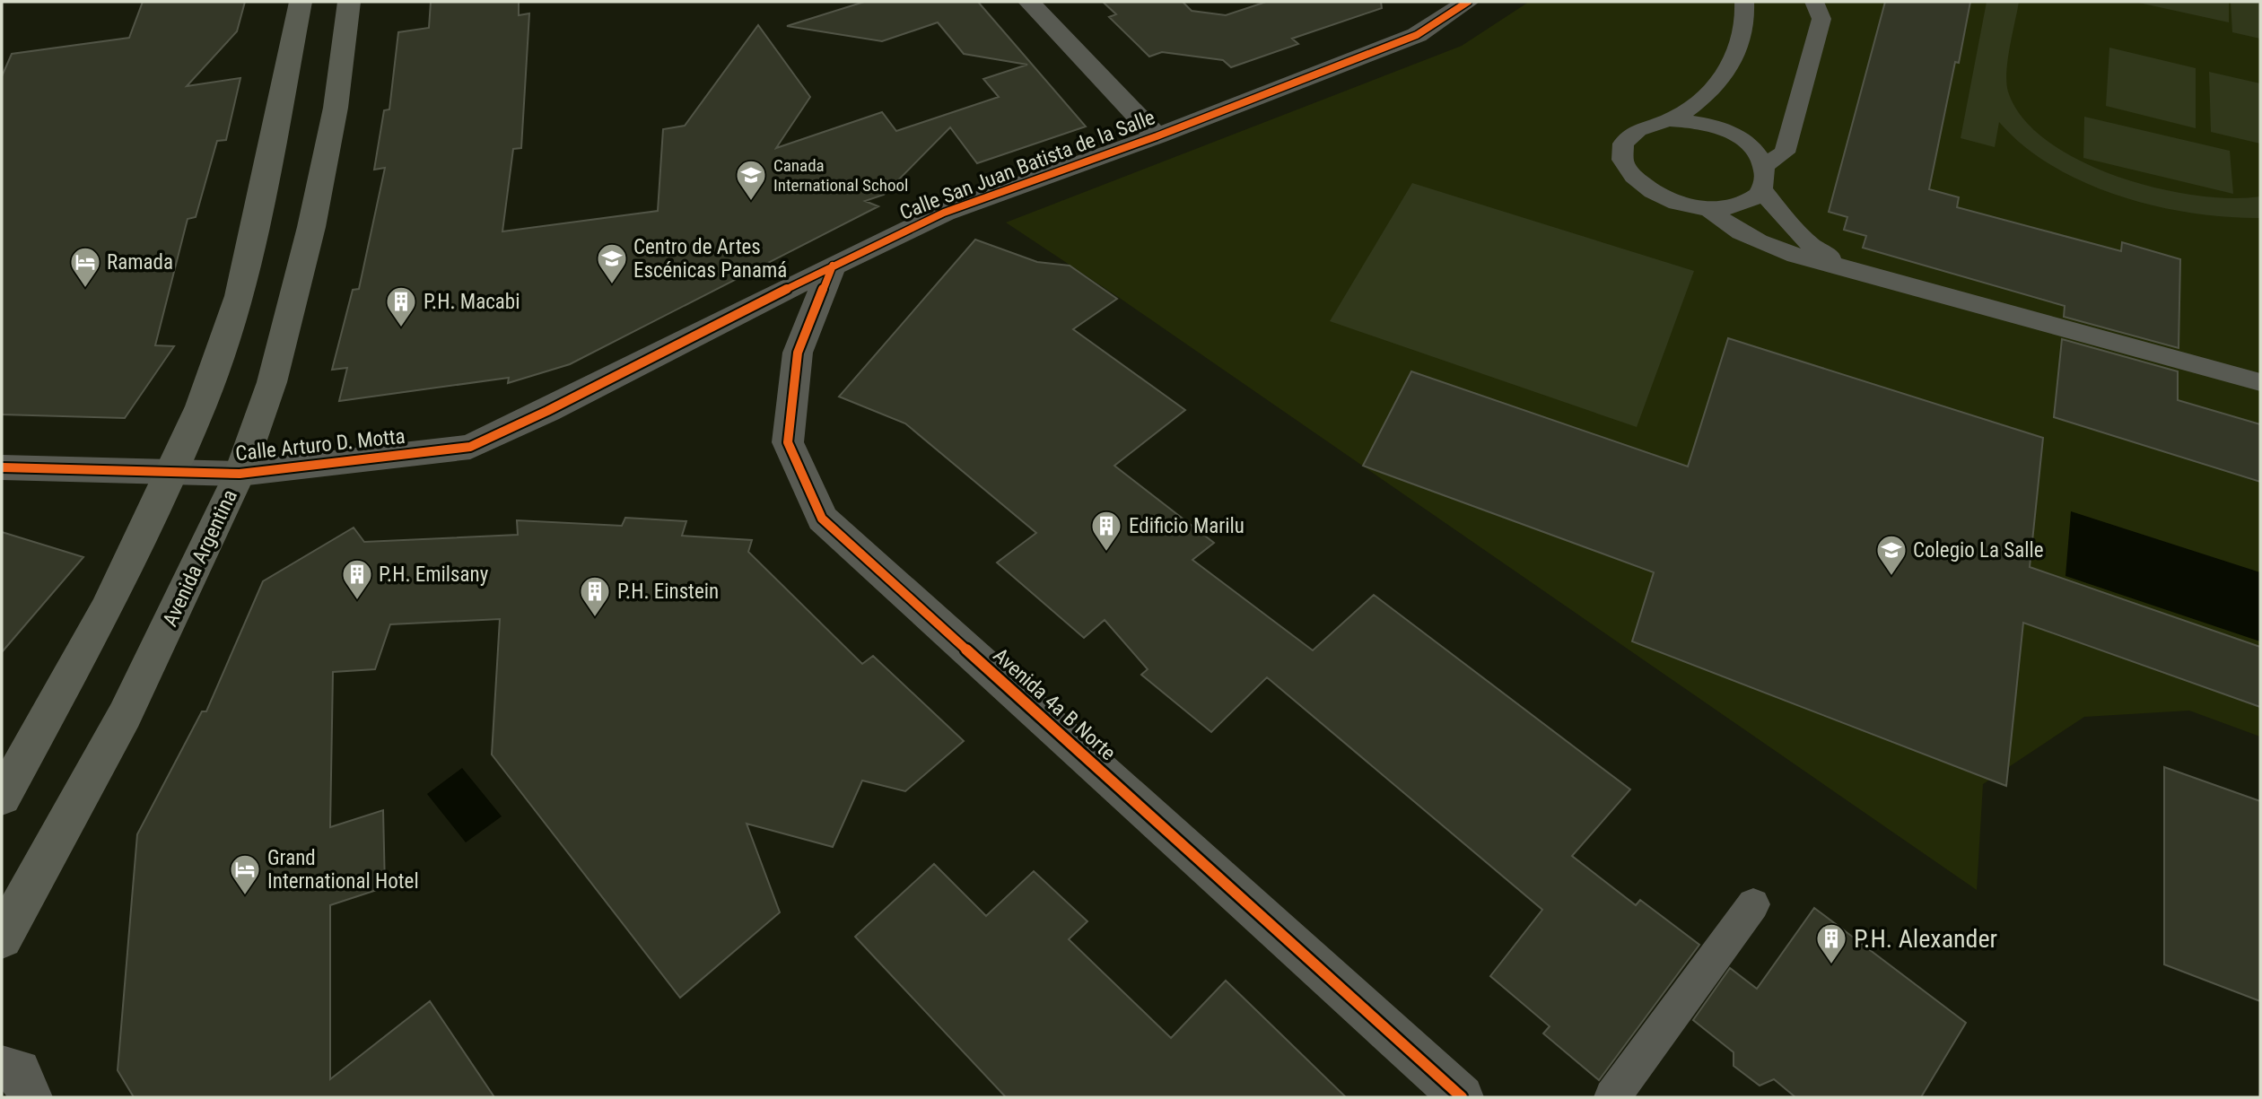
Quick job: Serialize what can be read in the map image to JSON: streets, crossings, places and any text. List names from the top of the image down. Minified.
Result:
{"streets":{"street":["Calle San Juan Batista de la Salle","Calle Arturo D. Motta","Avenida Argentina","Avenida 4a B Norte"]},"crossings":[["Calle San Juan Batista de la Salle","Calle Arturo D. Motta"],["Calle San Juan Batista de la Salle","Avenida 4a B Norte"],["Calle Arturo D. Motta","Avenida Argentina"]],"places":{"school or university":["Canada International School","Centro de Artes Escénicas Panamá","Colegio La Salle"],"hotel":["Ramada","Grand International Hotel"],"building":["P.H. Macabi","Edificio Marilu","P.H. Emilsany","P.H. Einstein","P.H. Alexander"]}}
